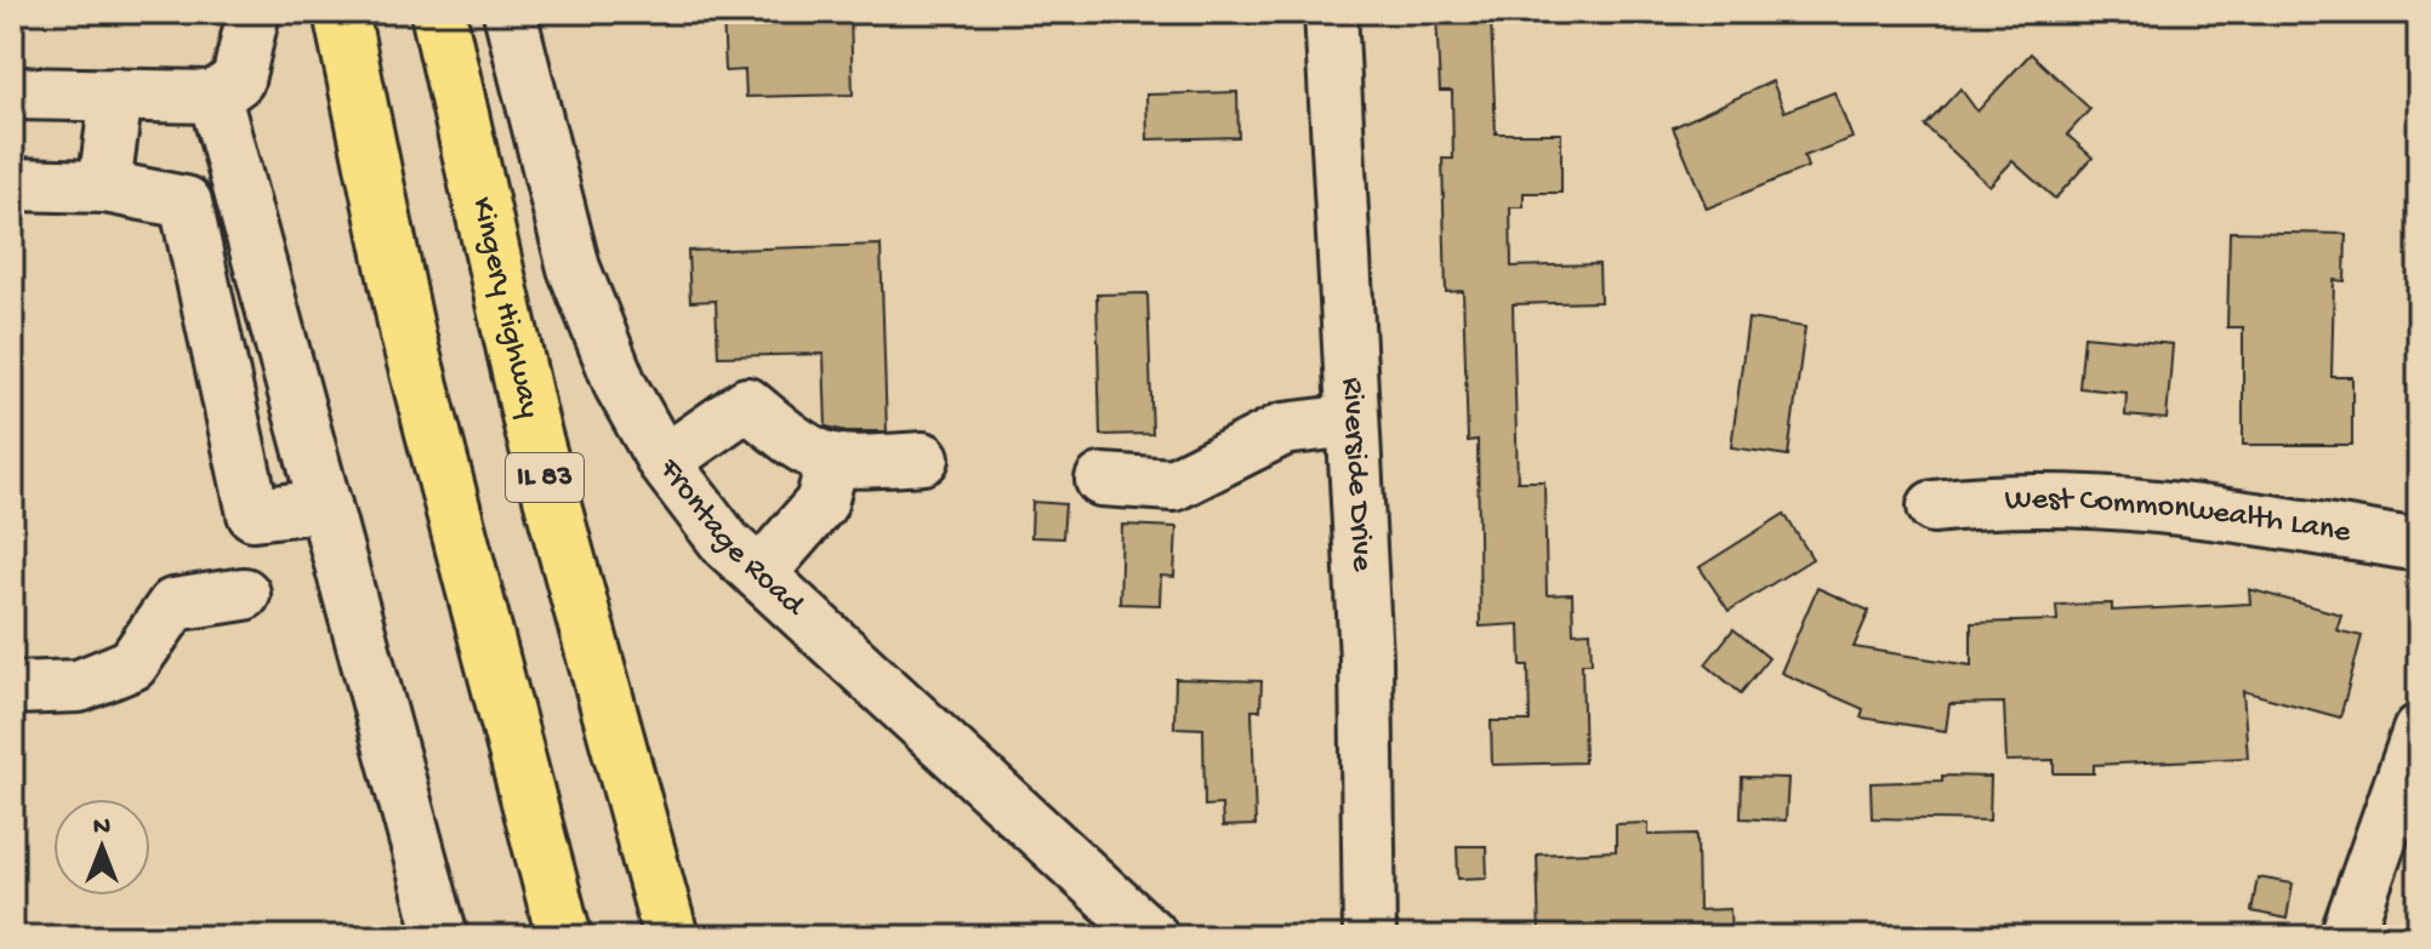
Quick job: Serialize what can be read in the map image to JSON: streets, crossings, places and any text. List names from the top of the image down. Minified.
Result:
{"streets":{"highway":["Kingery Highway","IL 83"],"street":["Riverside Drive","West Commonwealth Lane","Frontage Road"]},"north":"top"}
